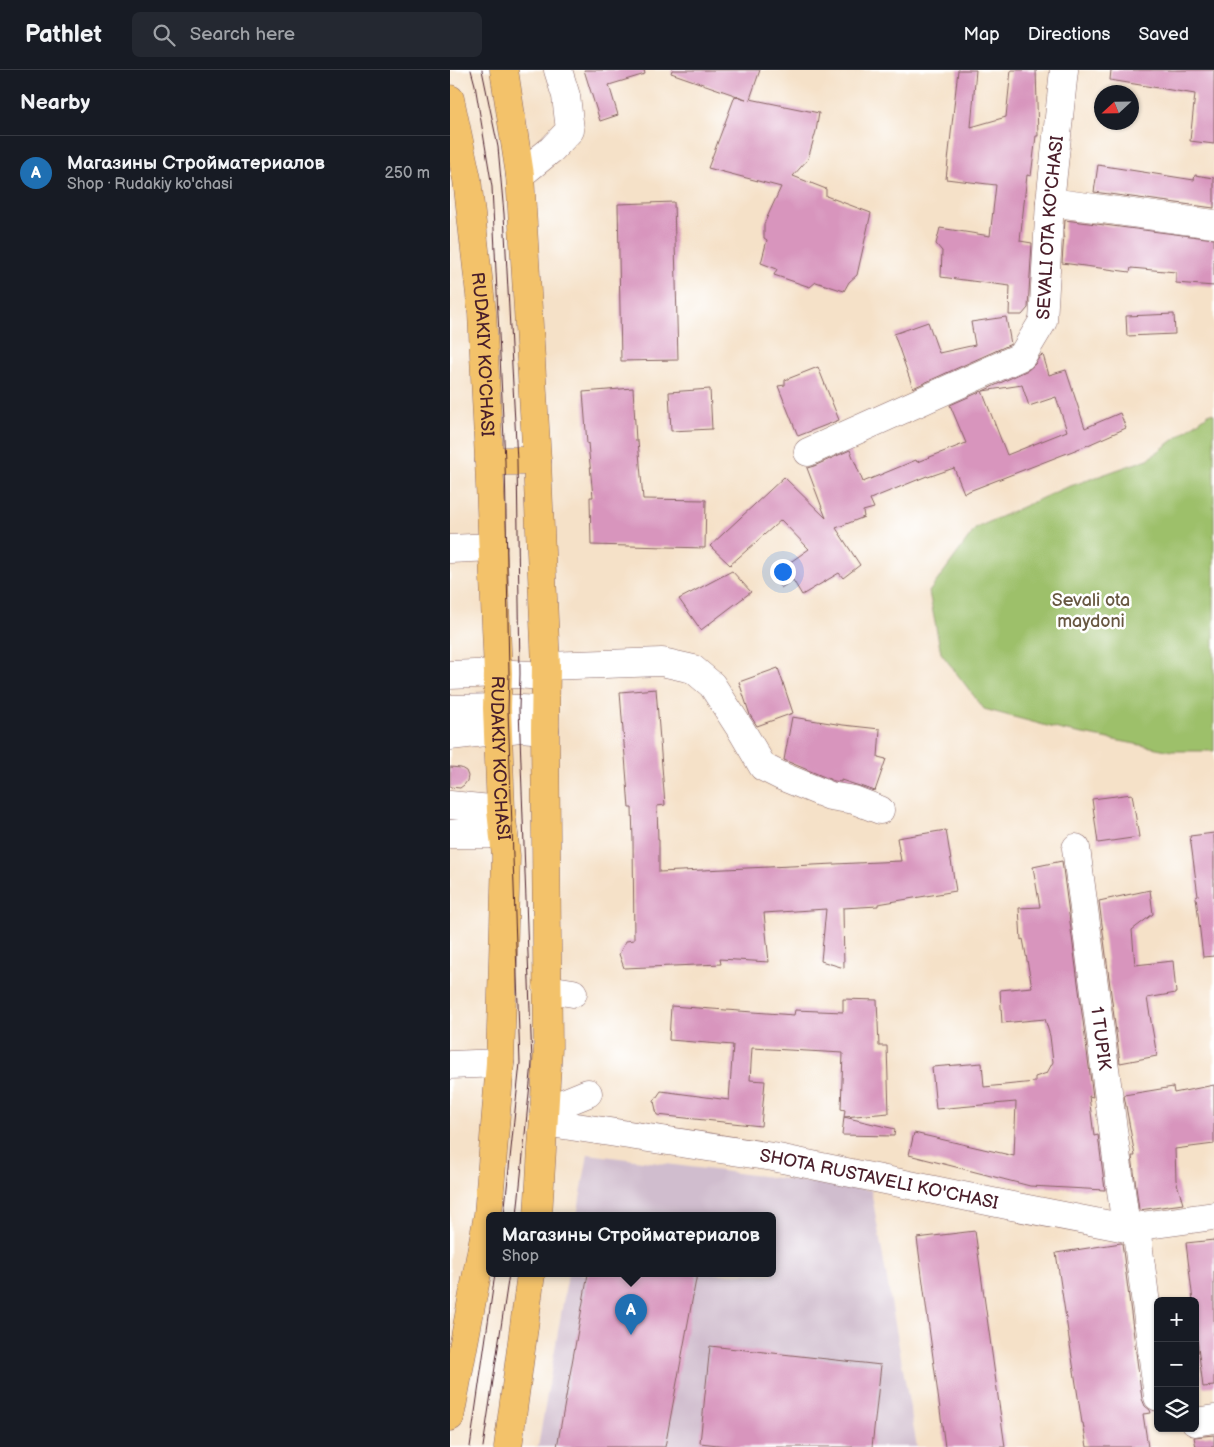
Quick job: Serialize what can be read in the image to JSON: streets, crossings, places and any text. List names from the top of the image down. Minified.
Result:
{"streets":{"main road":["RUDAKIY KO'CHASI"],"street":["SEVALI OTA KO'CHASI","1 TUPIK","SHOTA RUSTAVELI KO'CHASI"]},"crossings":[["1 TUPIK","SHOTA RUSTAVELI KO'CHASI"]],"parks":["Sevali ota maydoni"],"north":"left","page":{"header":"Pathlet","search":"Search here","nav":["Map","Directions","Saved"],"heading":"Nearby","list":[{"mark":"A","name":"Магазины Стройматериалов","note":"Shop · Rudakiy ko'chasi","value":"250 m"}],"popup":["Магазины Стройматериалов","Shop"],"pins":"A","map_buttons":["+","−"]}}
